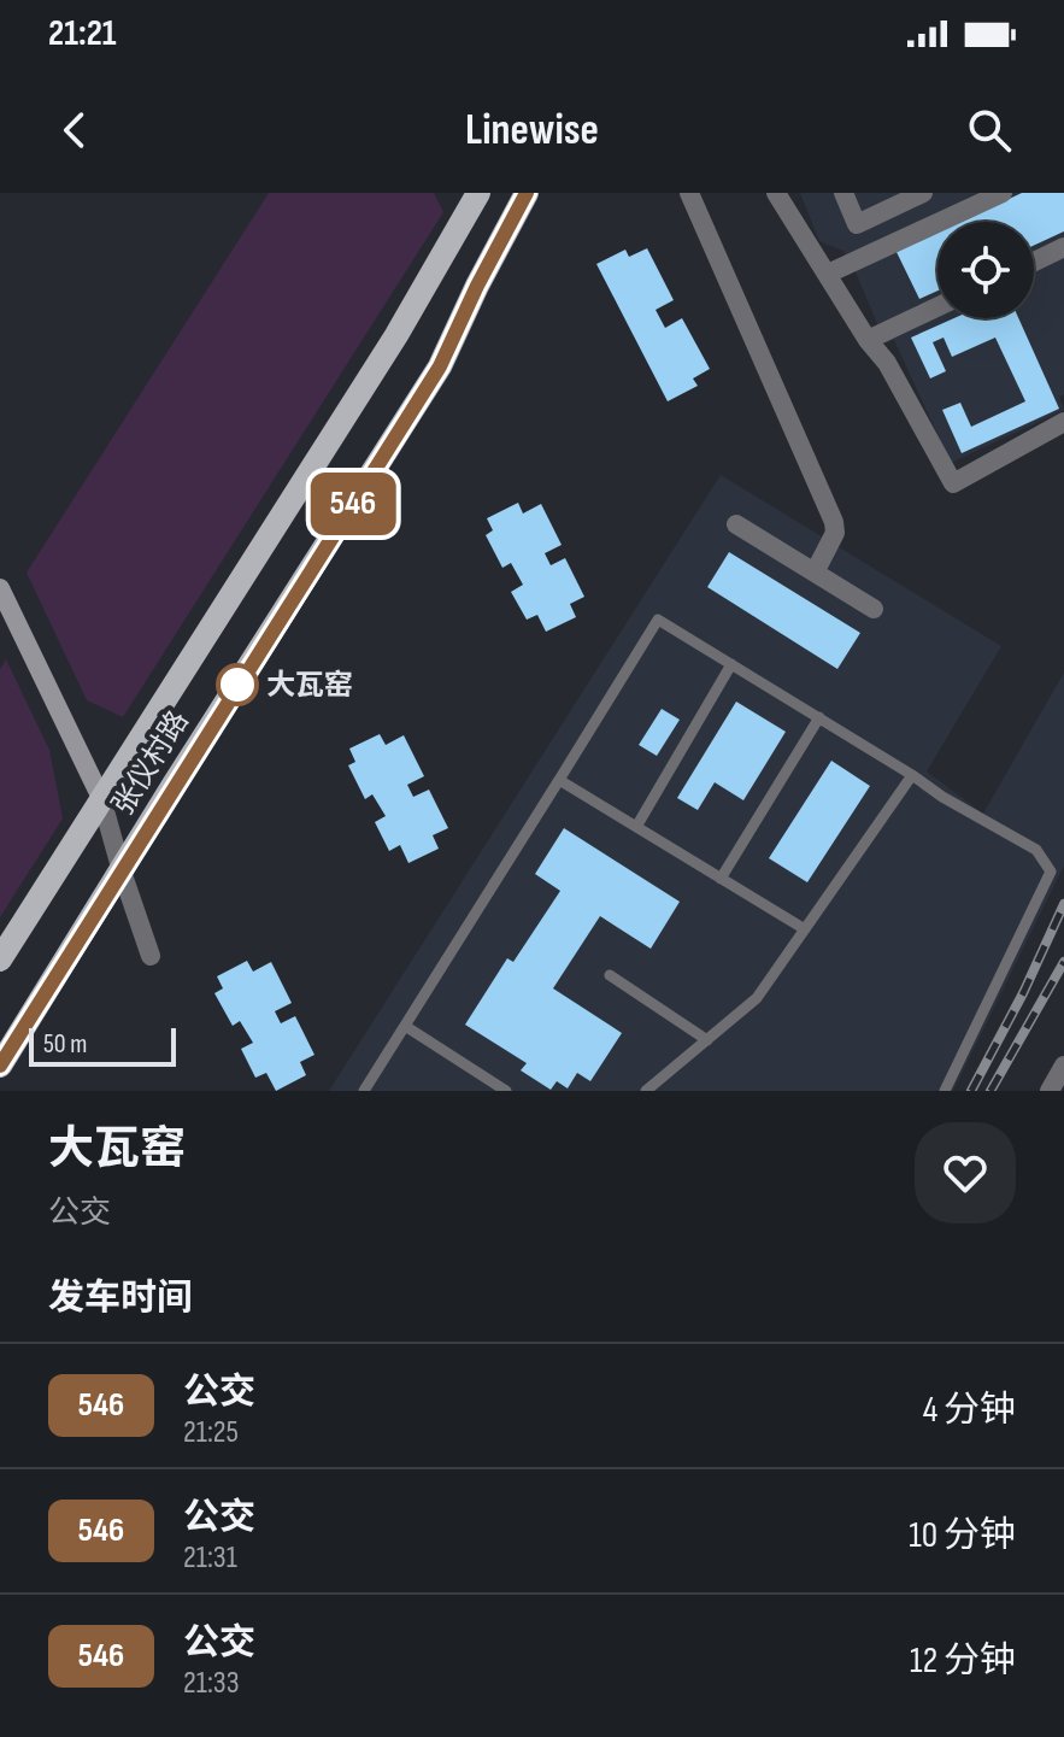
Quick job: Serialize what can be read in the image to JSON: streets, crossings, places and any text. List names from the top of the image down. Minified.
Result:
{"streets":{"main road":["张仪村路"]},"places":["大瓦窑"],"lines":["bus line 546"],"scale_bar":"50 m","page":{"status":"21:21","header":"Linewise","on_map":"546","scale":"50 m","heading":[["大瓦窑","公交"],"发车时间"],"list":[{"mark":"546","name":"公交","note":"21:25","value":"4 分钟"},{"mark":"546","name":"公交","note":"21:31","value":"10 分钟"},{"mark":"546","name":"公交","note":"21:33","value":"12 分钟"}]}}
